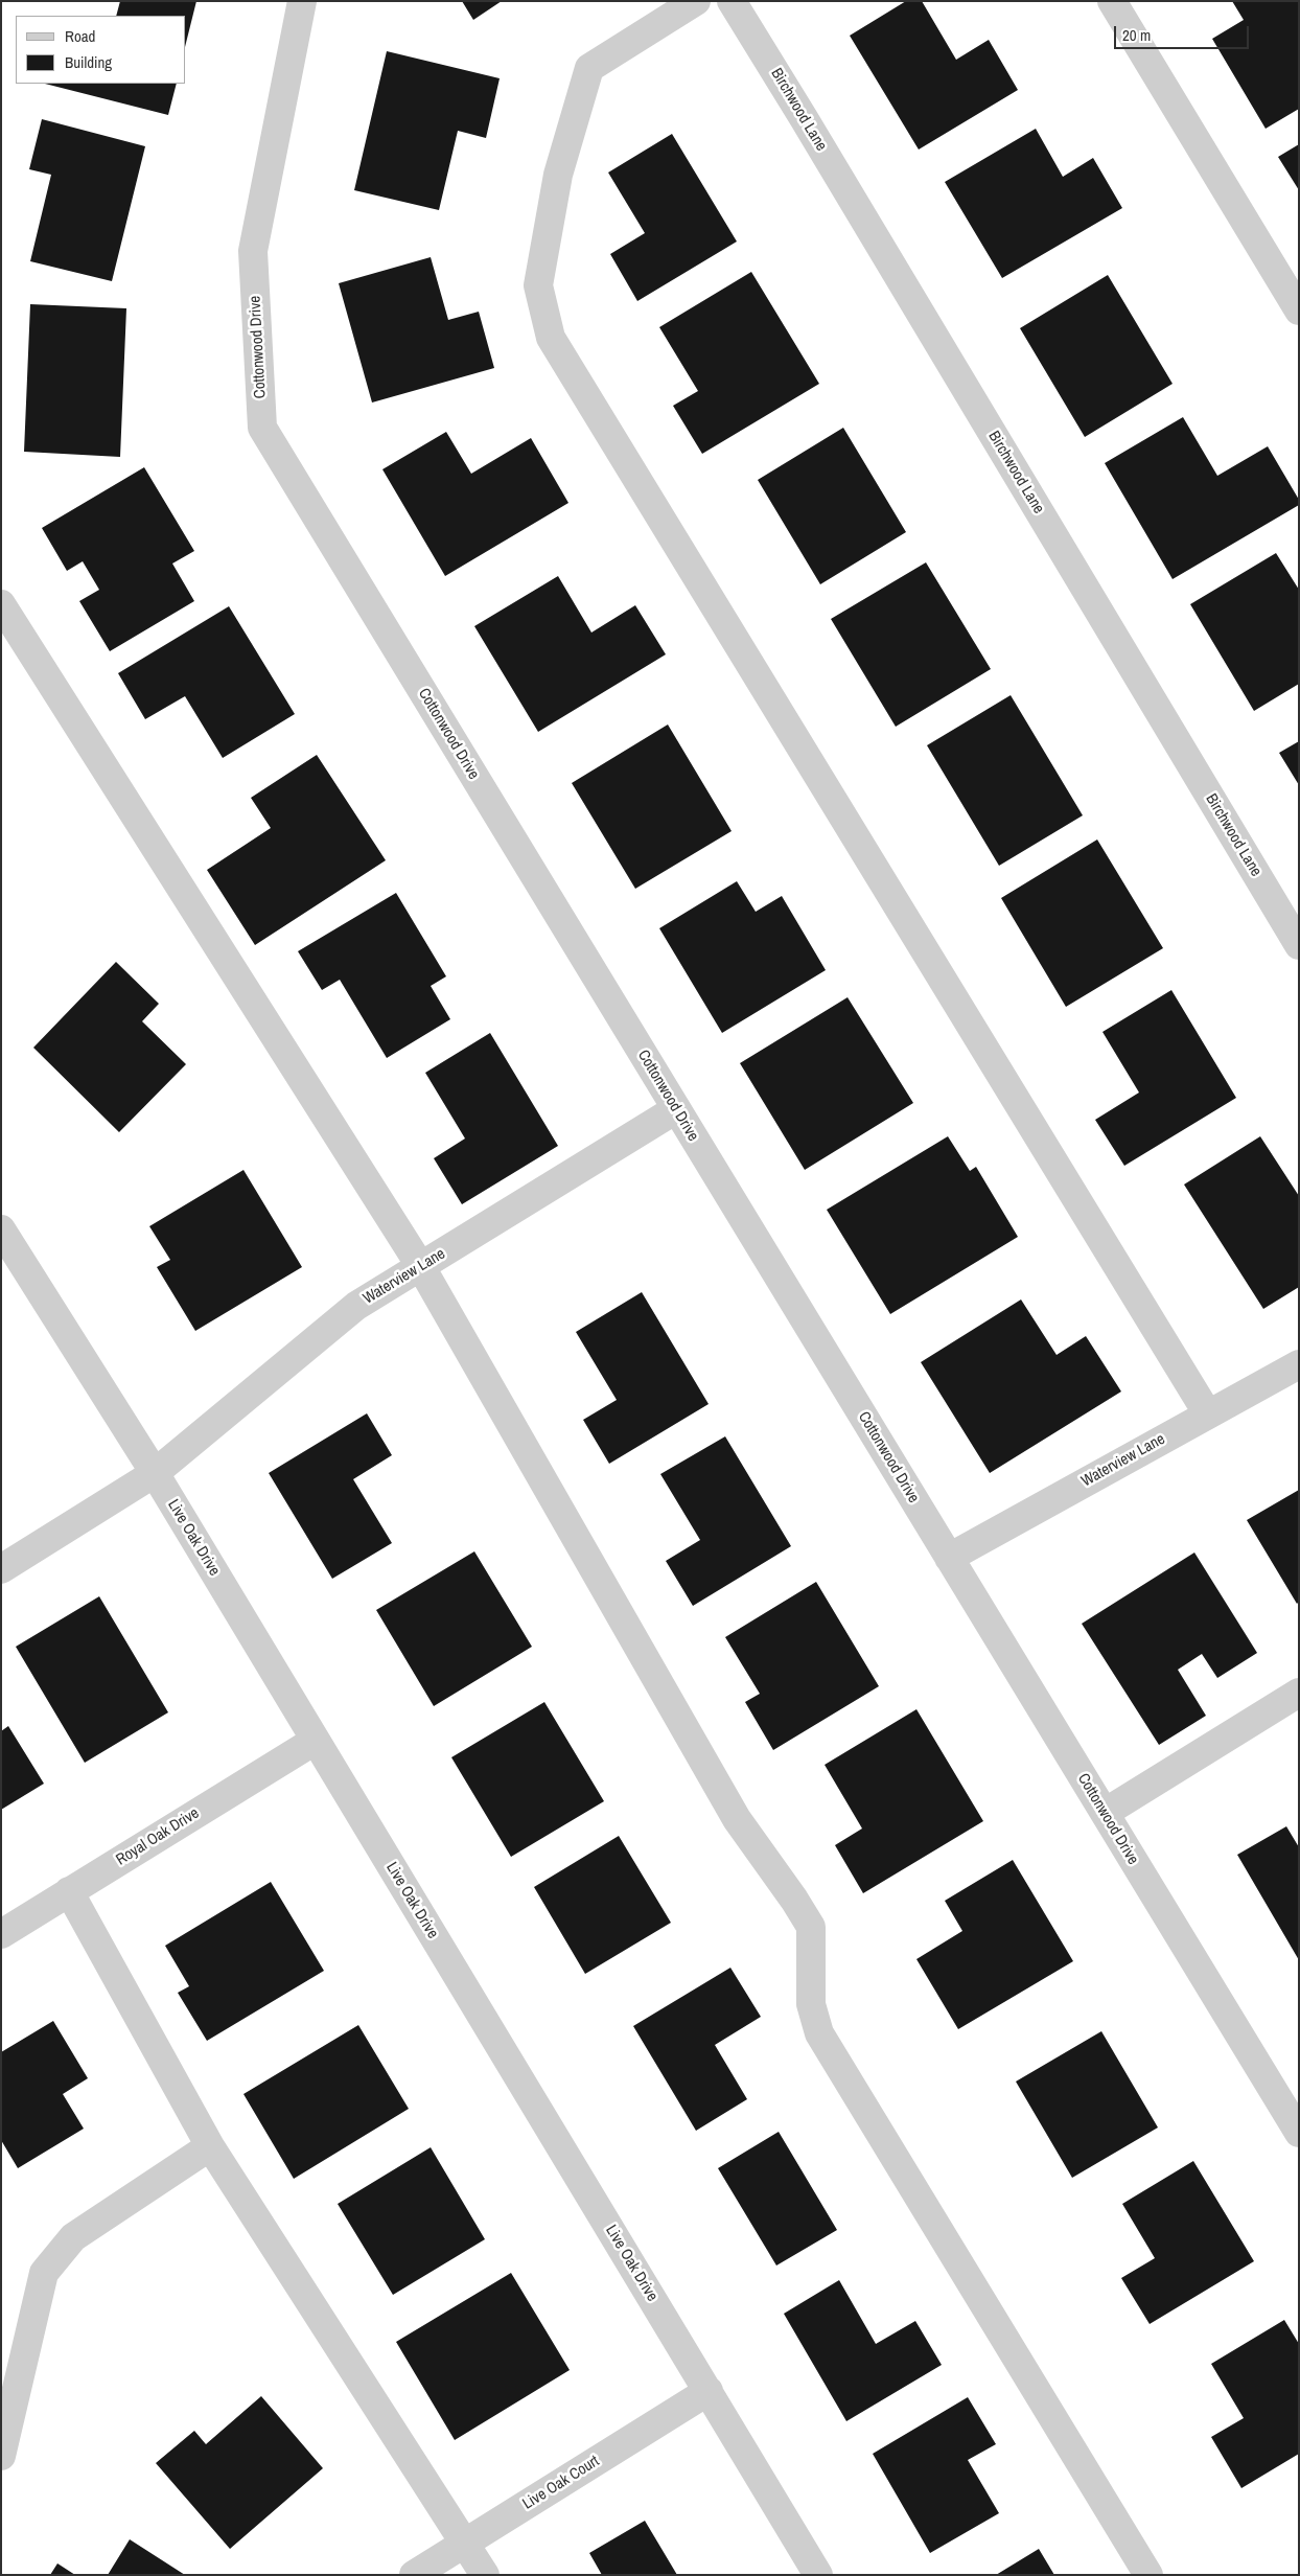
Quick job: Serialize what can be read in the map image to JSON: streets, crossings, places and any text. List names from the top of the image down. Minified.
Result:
{"streets":{"street":["Birchwood Lane","Cottonwood Drive","Waterview Lane","Live Oak Drive","Royal Oak Drive","Live Oak Court"]},"crossings":[["Cottonwood Drive","Waterview Lane"],["Waterview Lane","Live Oak Drive"],["Live Oak Drive","Royal Oak Drive"],["Live Oak Drive","Live Oak Court"]],"legend":["Road","Building"],"scale_bar":"20 m"}
